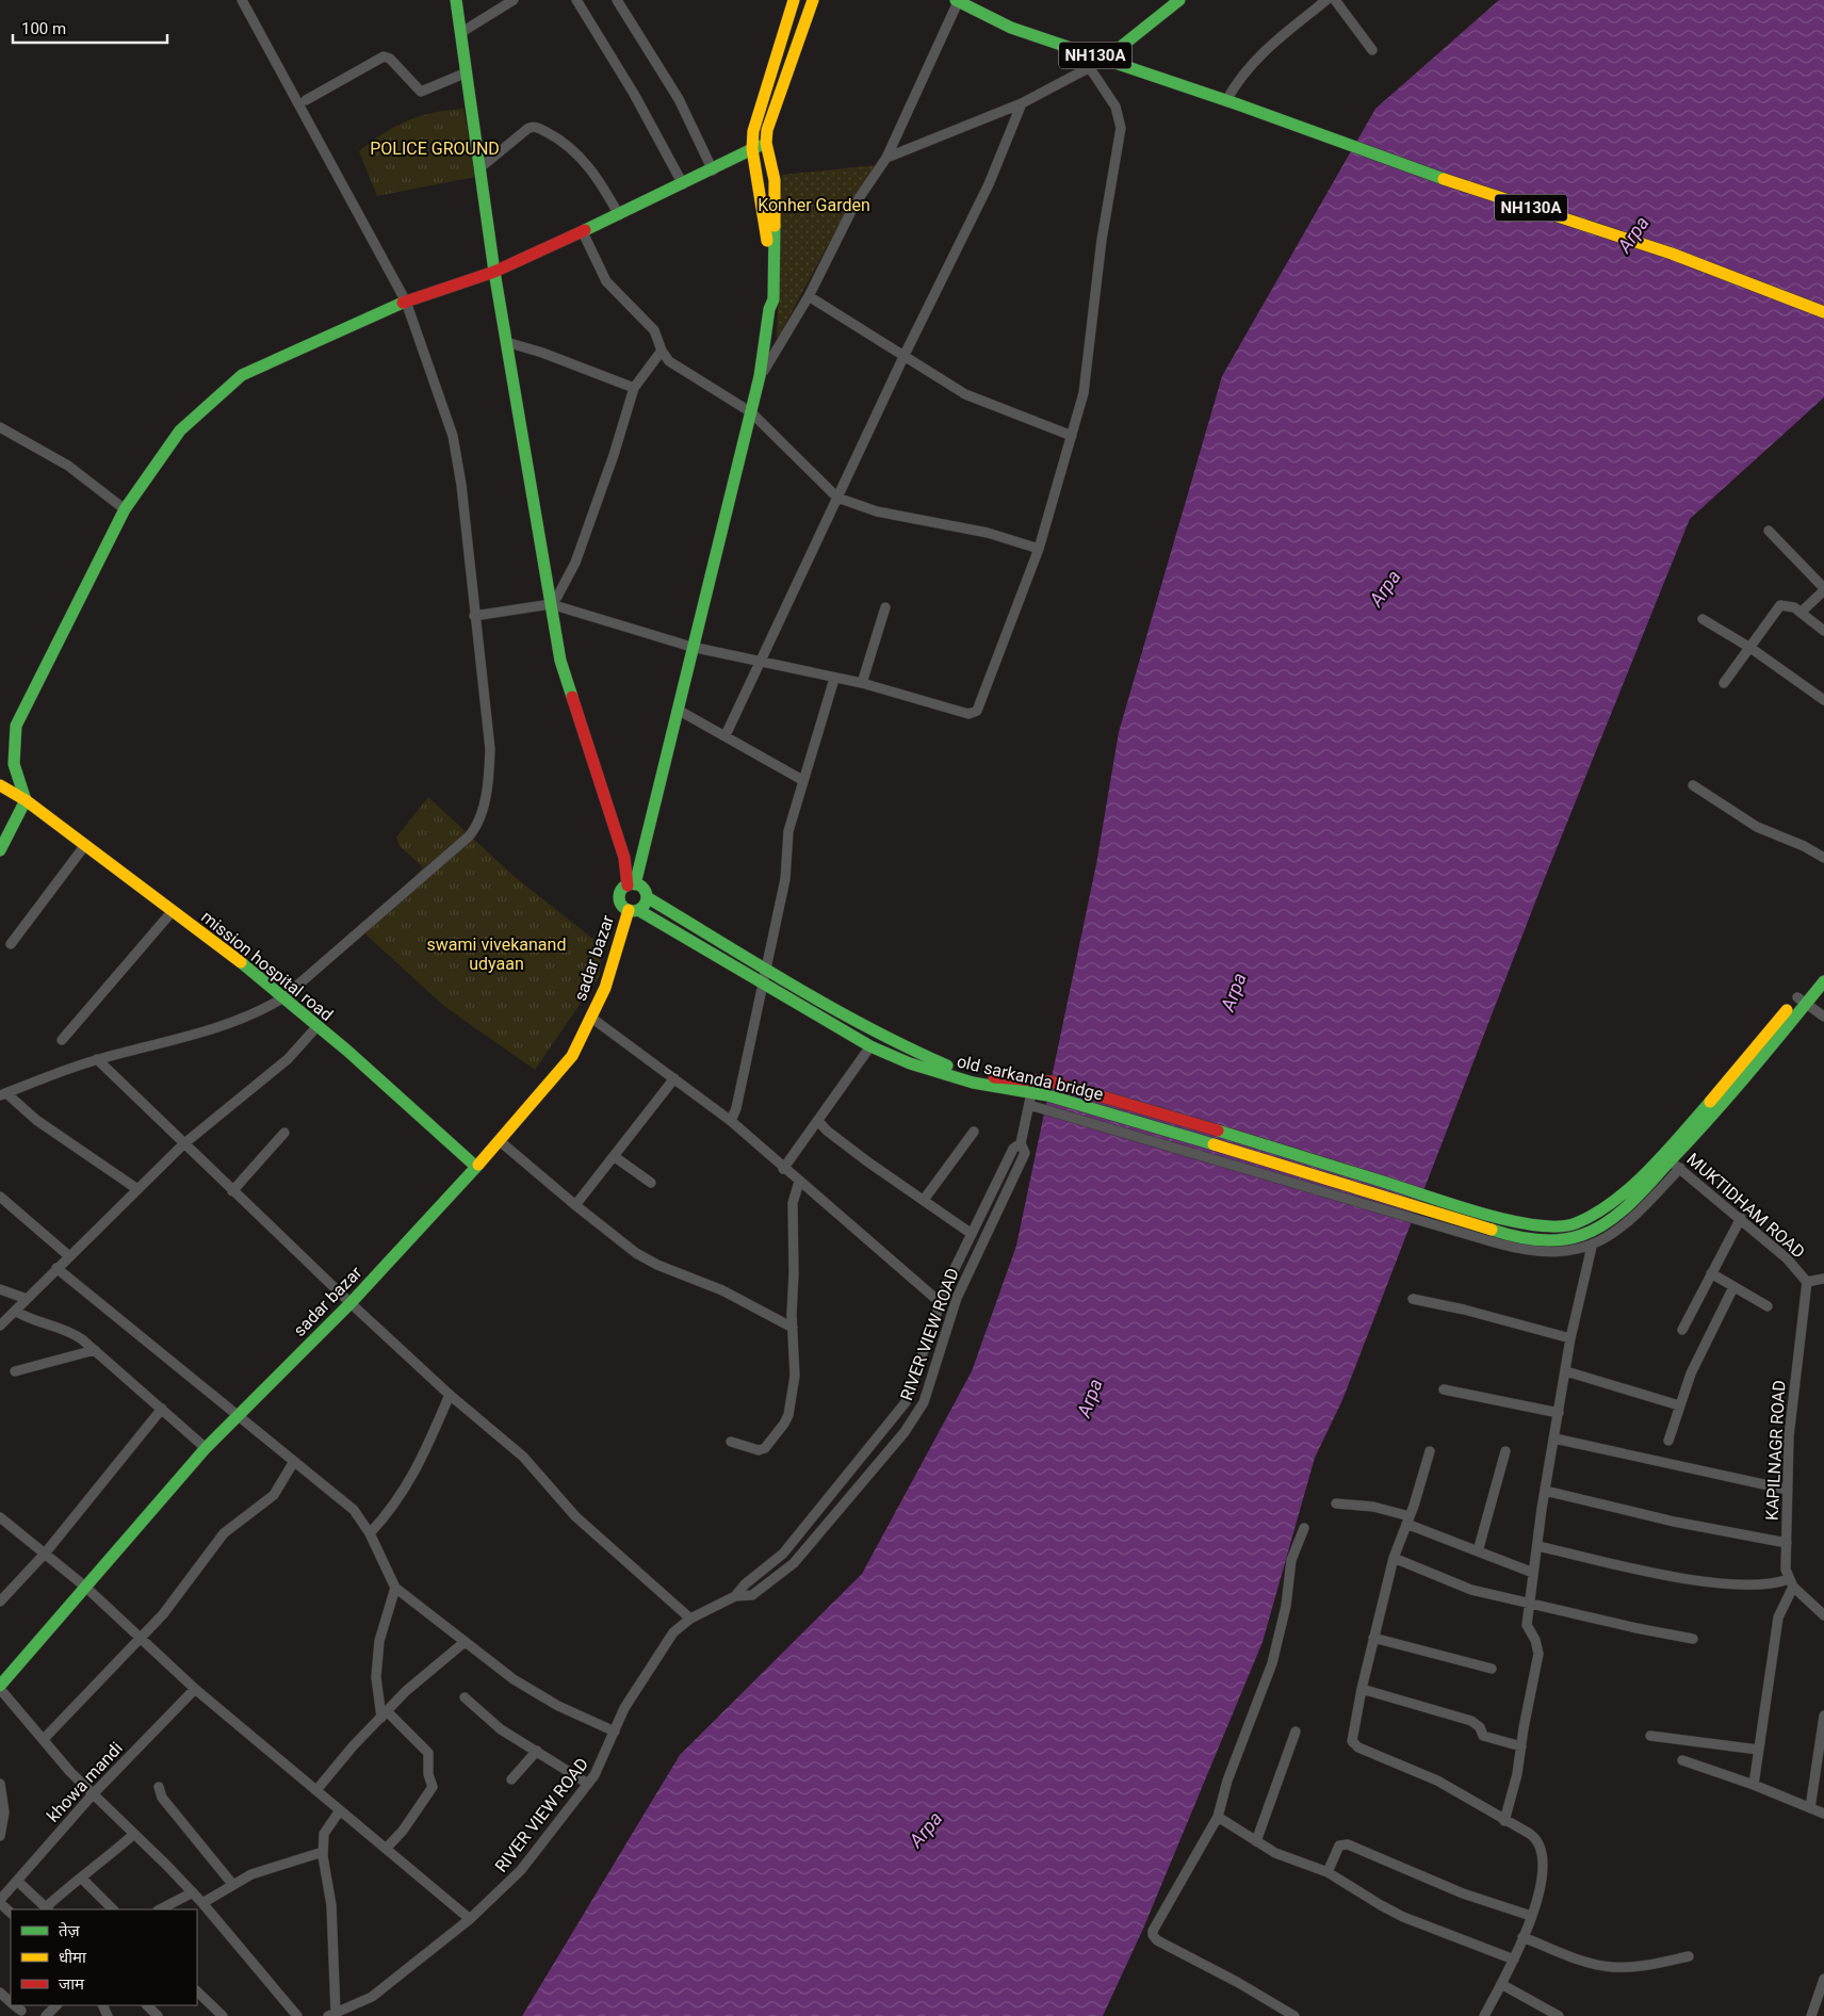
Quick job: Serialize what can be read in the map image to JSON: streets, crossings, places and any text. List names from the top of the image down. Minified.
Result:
{"streets":{"main road":["NH130A","sadar bazar","mission hospital road","old sarkanda bridge"],"street":["MUKTIDHAM ROAD","RIVER VIEW ROAD","KAPILNAGR ROAD","khowa mandi"]},"crossings":[["sadar bazar","mission hospital road"],["sadar bazar","old sarkanda bridge"],["old sarkanda bridge","MUKTIDHAM ROAD"],["old sarkanda bridge","RIVER VIEW ROAD"],["MUKTIDHAM ROAD","KAPILNAGR ROAD"]],"water":["Arpa"],"parks":["POLICE GROUND","Konher Garden","swami vivekanand udyaan"],"legend":["तेज़","धीमा","जाम"],"scale_bar":"100 m"}
